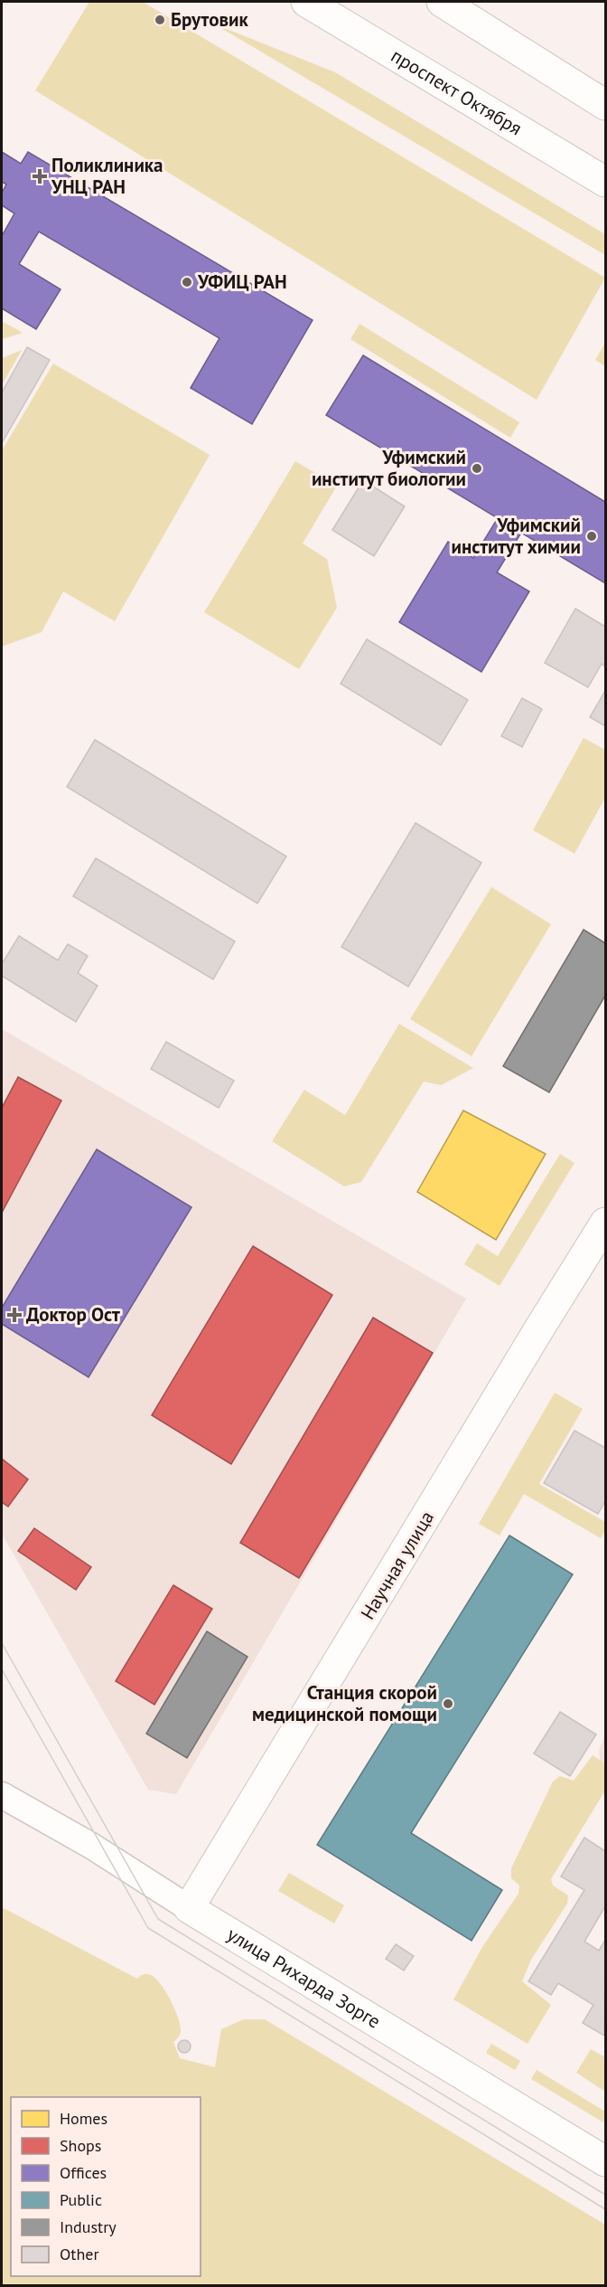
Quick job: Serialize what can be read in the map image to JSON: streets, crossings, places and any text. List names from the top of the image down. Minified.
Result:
{"streets":{"street":["проспект Октября","Научная улица","улица Рихарда Зорге"]},"crossings":[["Научная улица","улица Рихарда Зорге"]],"places":{"other":["Брутовик","УФИЦ РАН","Уфимский институт биологии","Уфимский институт химии","Станция скорой медицинской помощи"],"health":["Поликлиника УНЦ РАН","Доктор Ост"]},"legend":["Homes","Shops","Offices","Public","Industry","Other"]}
